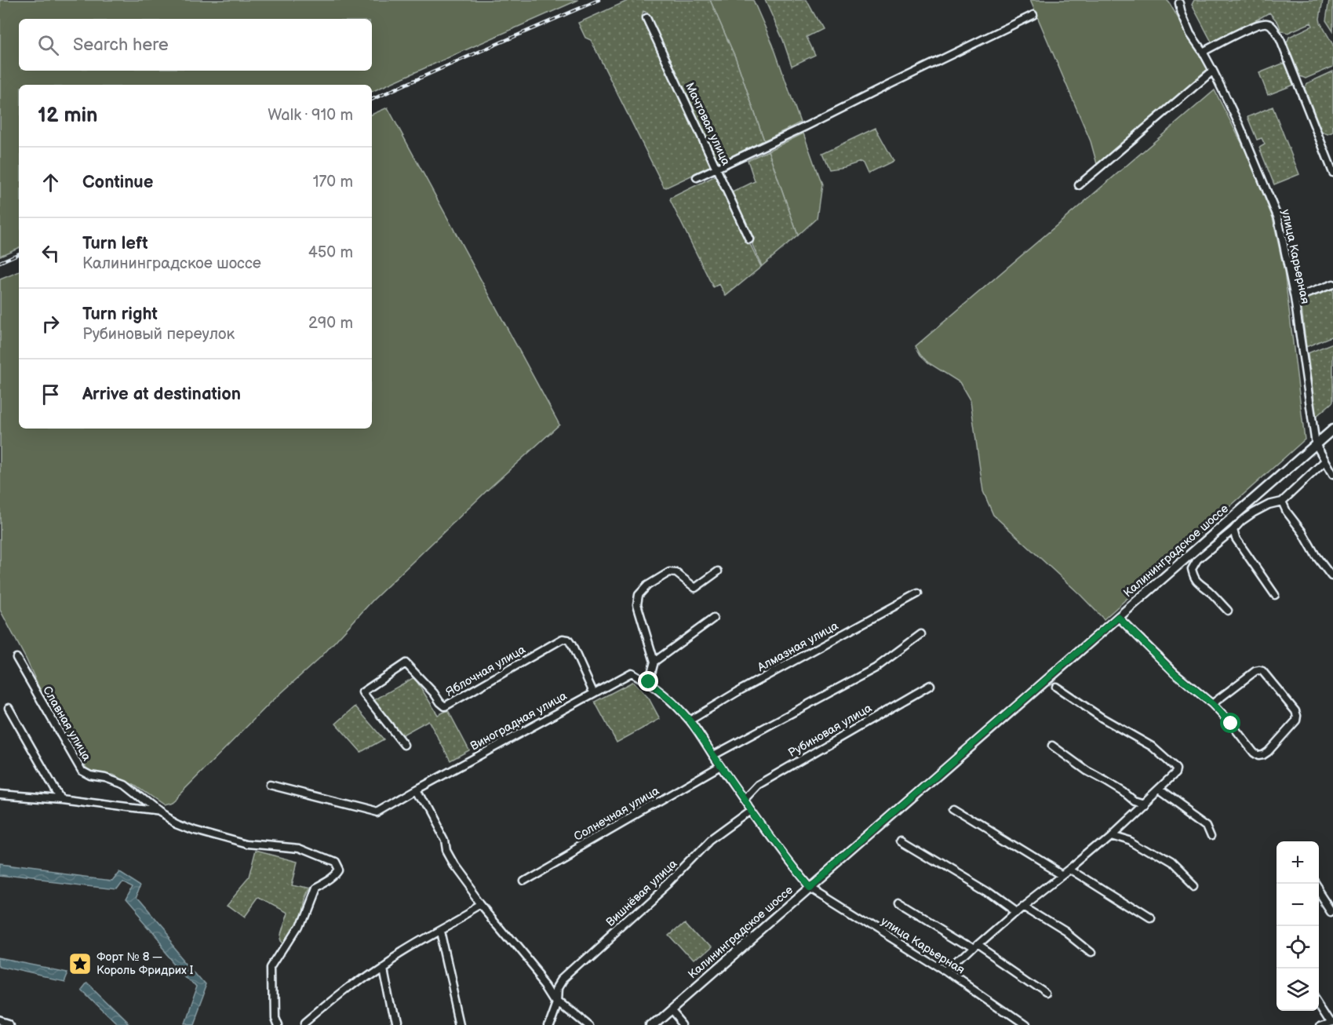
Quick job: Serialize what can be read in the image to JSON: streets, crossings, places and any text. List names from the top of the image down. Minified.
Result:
{"streets":{"main road":["Калининградское шоссе"],"street":["Мачтовая улица","улица Карьерная","Алмазная улица","Яблочная улица","Виноградная улица","Славная улица","Рубиновая улица","Солнечная улица","Вишнёвая улица"]},"crossings":[["улица Карьерная","Калининградское шоссе"],["улица Карьерная","Алмазная улица"],["улица Карьерная","Виноградная улица"],["улица Карьерная","Рубиновая улица"],["улица Карьерная","Солнечная улица"],["улица Карьерная","Вишнёвая улица"],["Яблочная улица","Виноградная улица"]],"places":{"place":["Форт № 8 — Король Фридрих I"]},"page":{"search":"Search here","heading":["12 min","Walk · 910 m"],"list":[["Continue","170 m"],["Turn left","Калининградское шоссе","450 m"],["Turn right","Рубиновый переулок","290 m"],"Arrive at destination"],"map_buttons":["+","−"]}}
